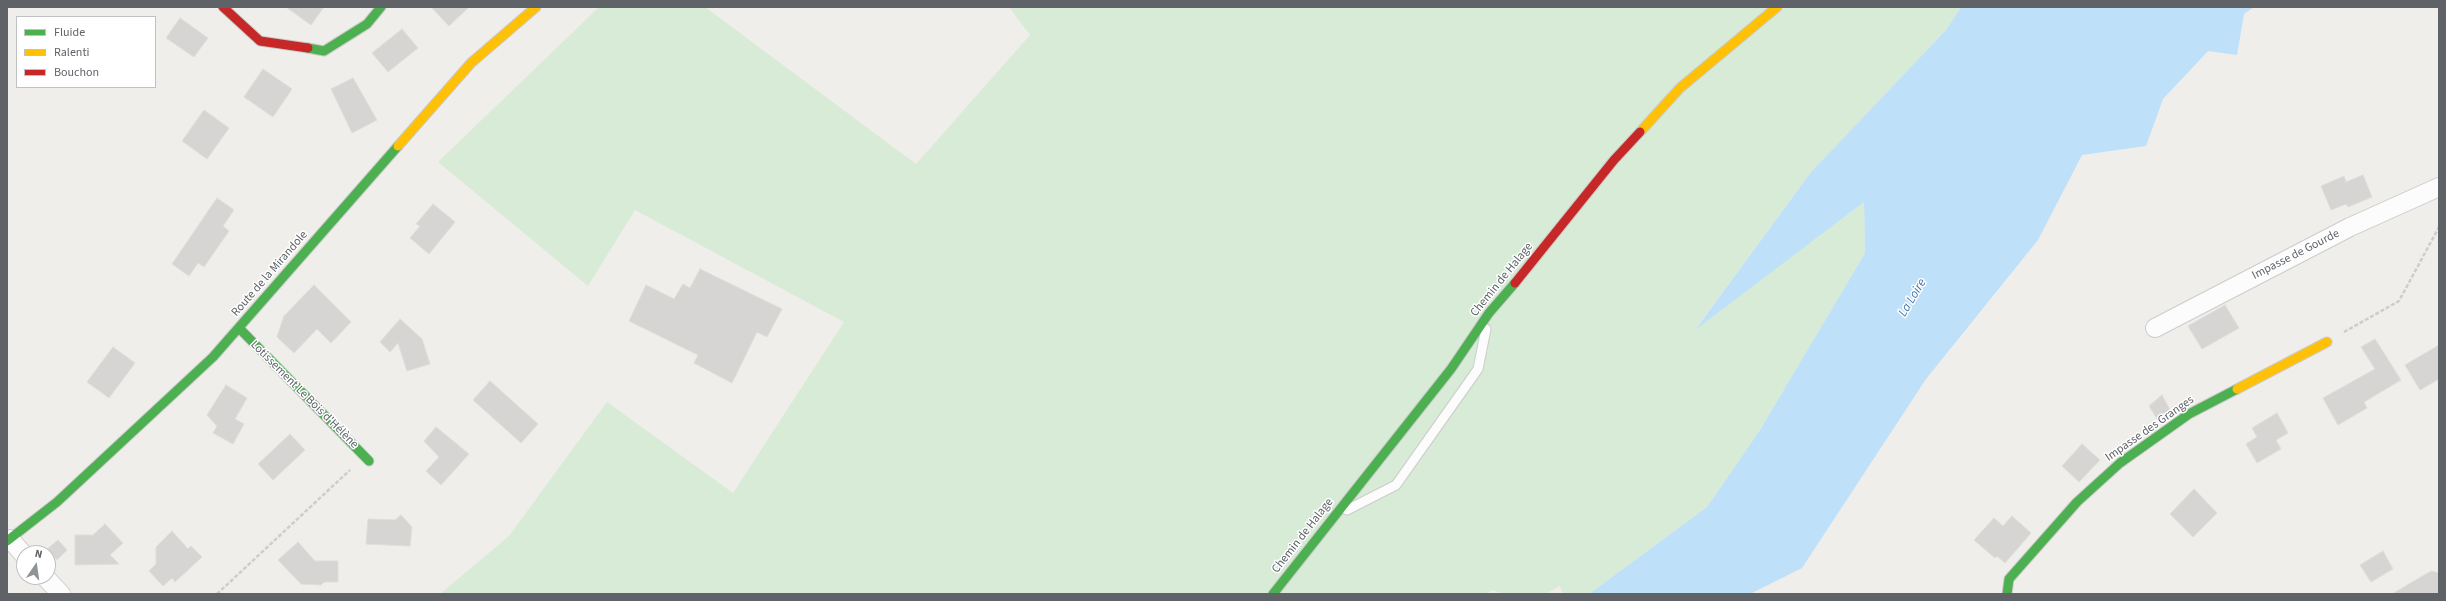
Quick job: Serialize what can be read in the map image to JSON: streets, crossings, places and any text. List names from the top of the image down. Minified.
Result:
{"streets":{"street":["Impasse de Gourde","Route de la Mirandole","Chemin de Halage","Lotissement Le Bois d'Hélène","Impasse des Granges"]},"crossings":[["Route de la Mirandole","Lotissement Le Bois d'Hélène"]],"water":["La Loire"],"legend":["Fluide","Ralenti","Bouchon"],"north":"top"}
